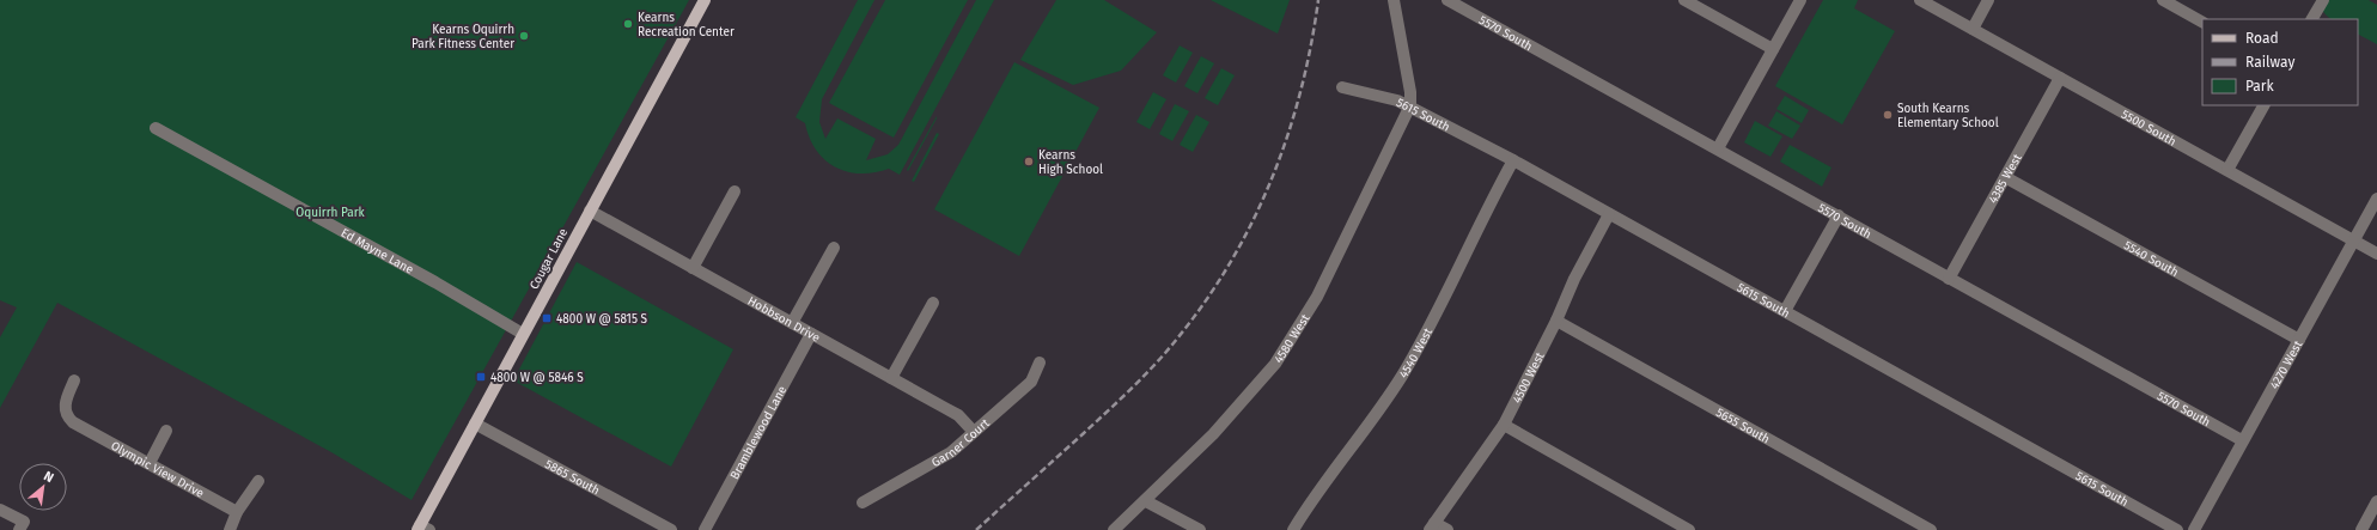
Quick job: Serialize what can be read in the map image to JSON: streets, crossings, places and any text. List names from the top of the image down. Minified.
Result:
{"streets":{"main road":["Cougar Lane"],"street":["5570 South","5615 South","5500 South","4385 West","Ed Mayne Lane","5540 South","Hobbson Drive","4580 West","4540 West","4270 West","4500 West","5655 South","Bramblewood Lane","Garner Court","Olympic View Drive","5865 South"]},"crossings":[["5570 South","4385 West"],["5570 South","4270 West"],["5615 South","4580 West"],["5615 South","4540 West"],["5615 South","4500 West"],["5500 South","4385 West"],["5500 South","4270 West"],["4385 West","5540 South"],["Ed Mayne Lane","Cougar Lane"],["Cougar Lane","Hobbson Drive"],["Cougar Lane","5865 South"],["5540 South","4270 West"],["Hobbson Drive","Bramblewood Lane"],["Hobbson Drive","Garner Court"],["4500 West","5655 South"]],"parks":["Oquirrh Park"],"places":{"other":["Kearns Recreation Center","Kearns Oquirrh Park Fitness Center","South Kearns Elementary School","Kearns High School"],"transit":["4800 W @ 5815 S","4800 W @ 5846 S"]},"legend":["Road","Railway","Park"],"north":"top right"}
